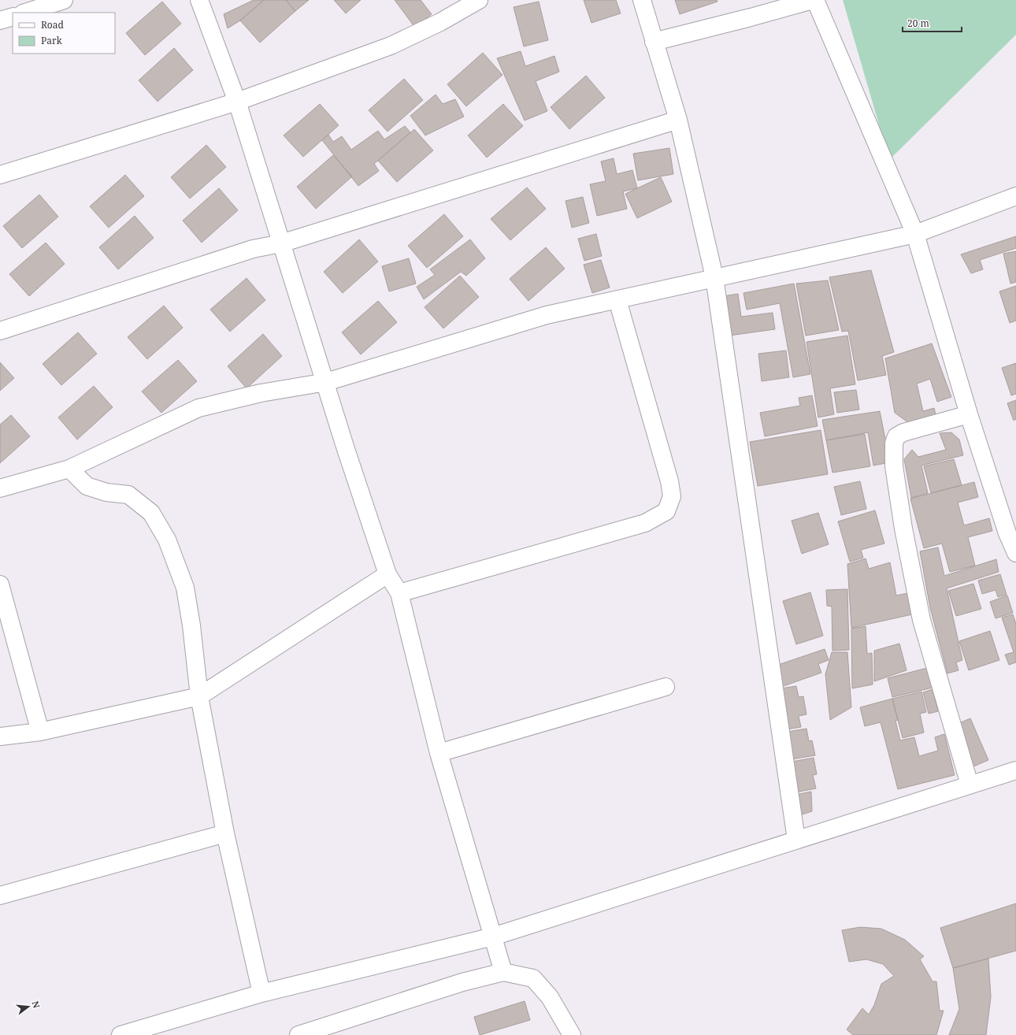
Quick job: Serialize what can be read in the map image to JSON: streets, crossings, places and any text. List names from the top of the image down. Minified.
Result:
{"legend":["Road","Park"],"scale_bar":"20 m","north":"right"}
